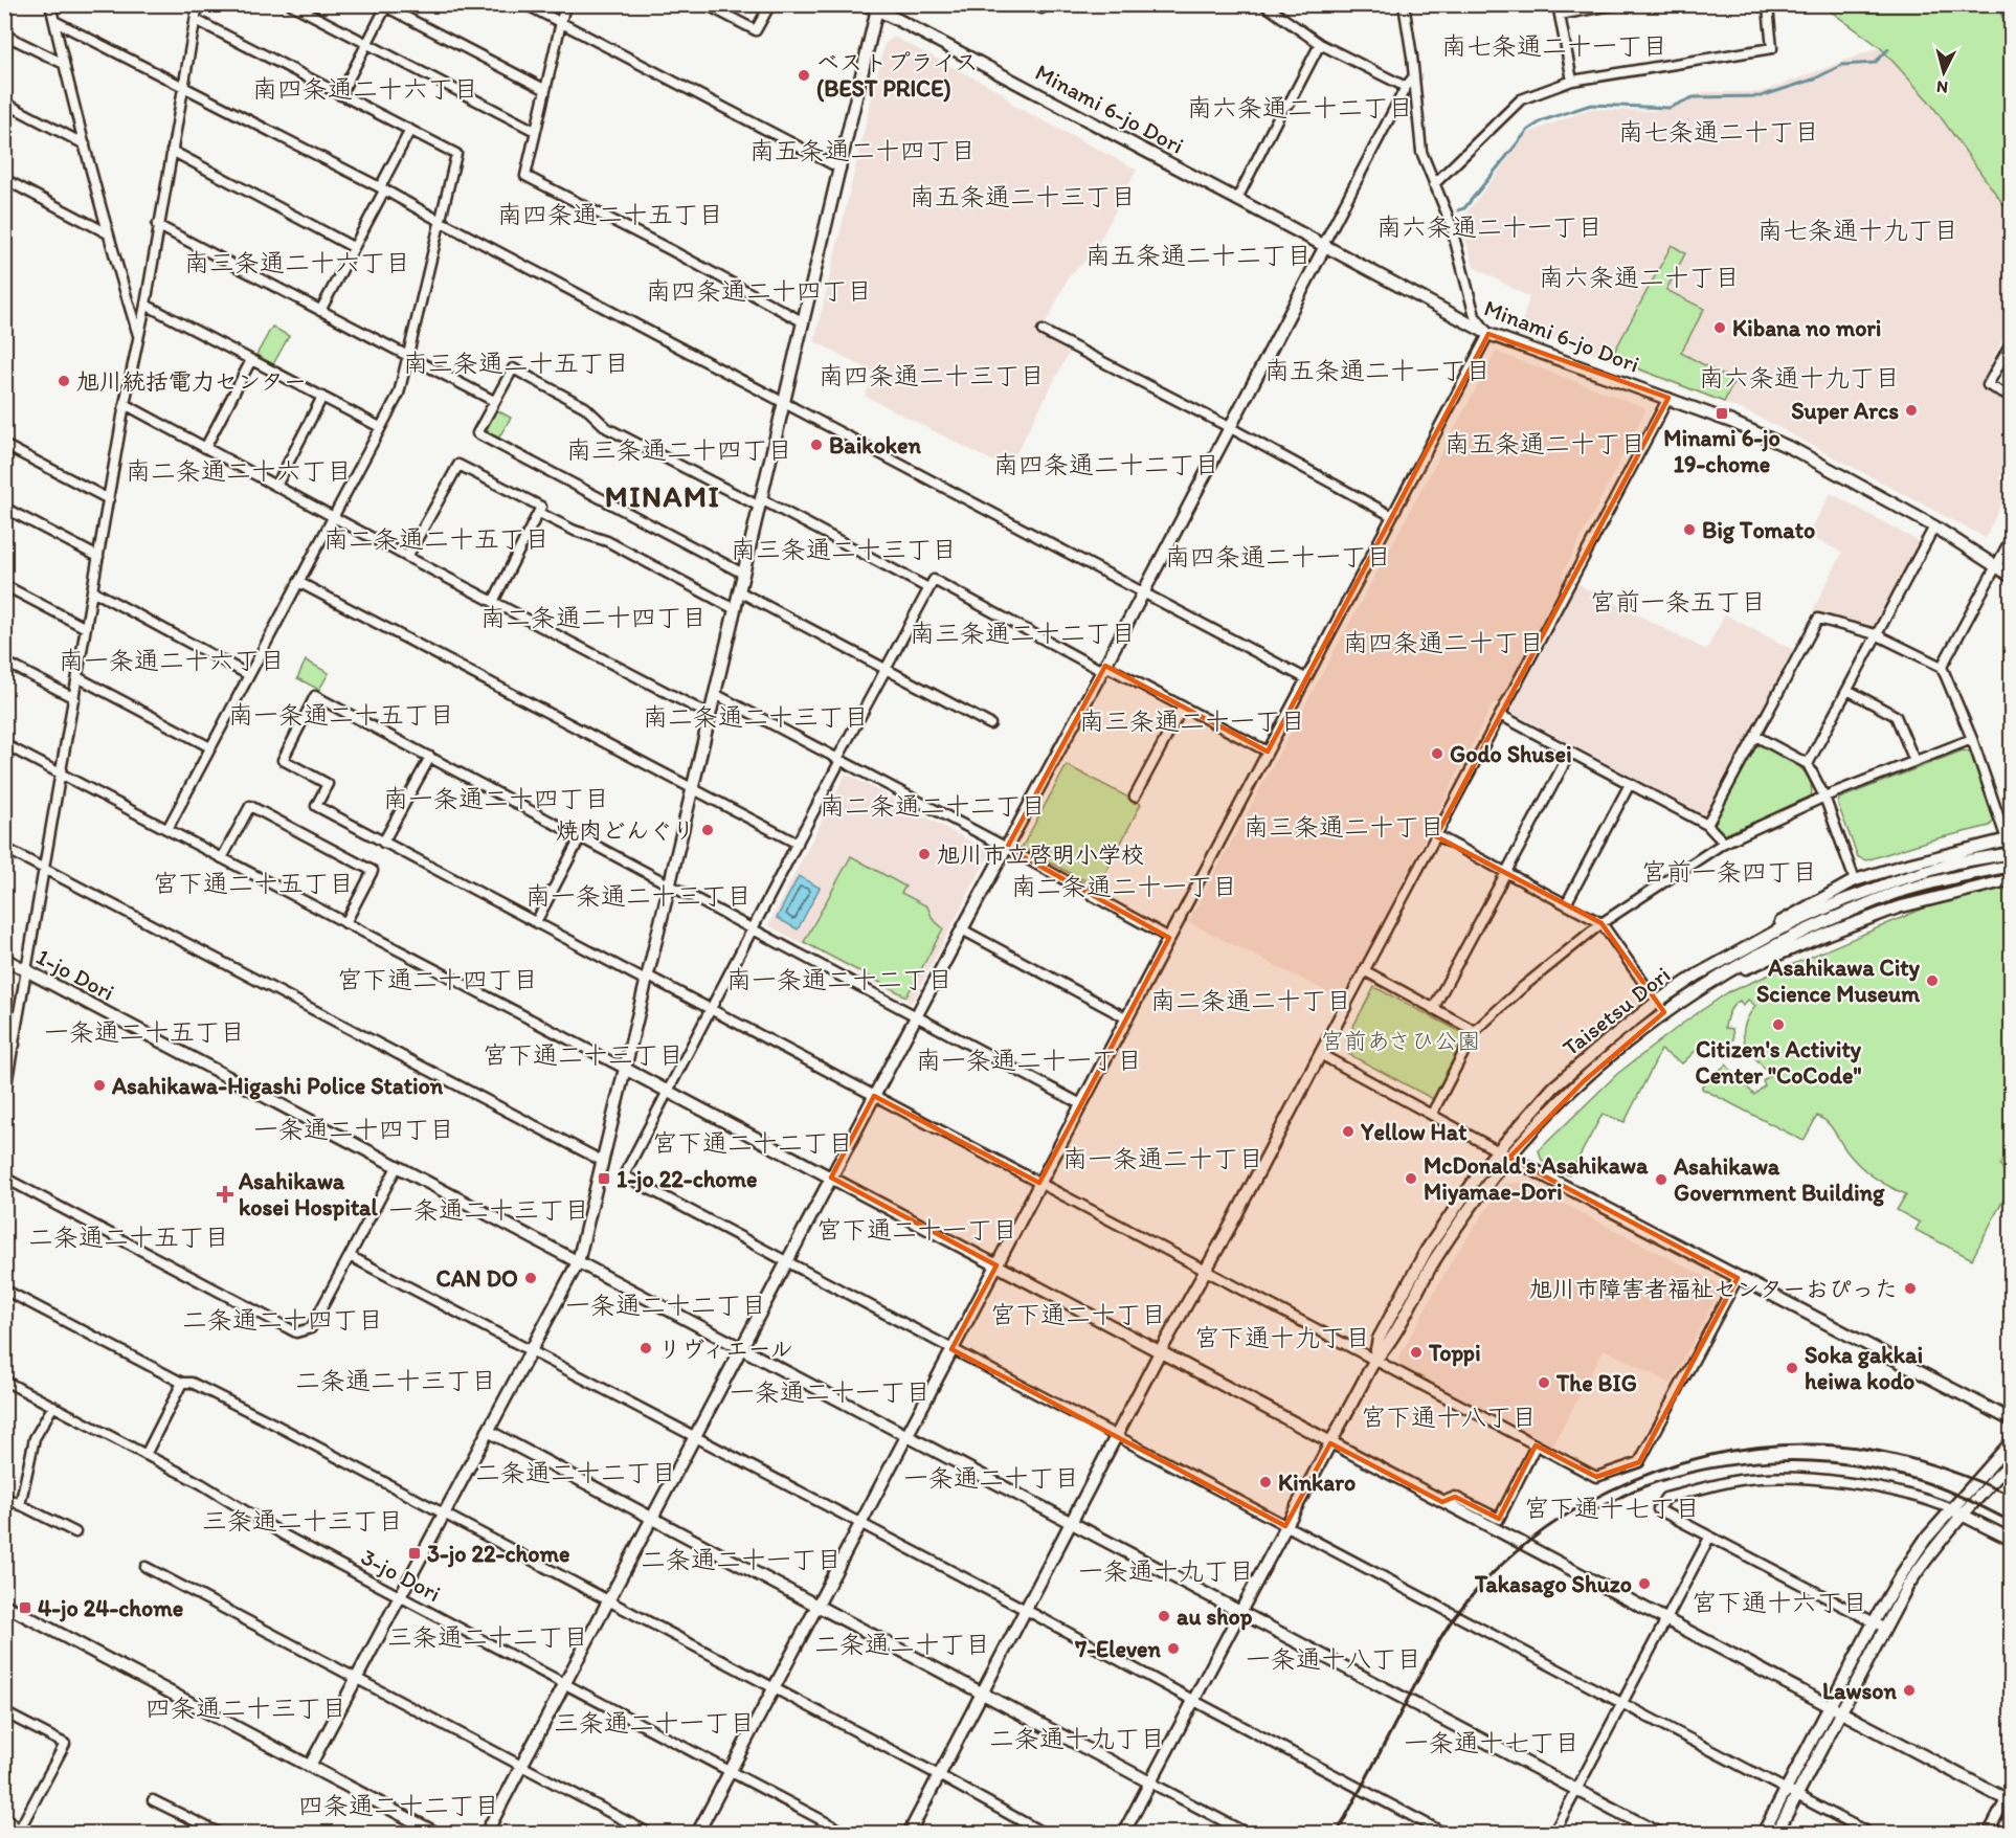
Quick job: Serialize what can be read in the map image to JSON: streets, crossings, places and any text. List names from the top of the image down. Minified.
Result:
{"streets":{"street":["Minami 6-jo Dori","1-jo Dori","Taisetsu Dori","3-jo Dori"]},"crossings":[["1-jo Dori","Taisetsu Dori"]],"districts":["南七条通二十一丁目","南四条通二十六丁目","南六条通二十二丁目","南七条通二十丁目","南五条通二十四丁目","南五条通二十三丁目","南四条通二十五丁目","南六条通二十一丁目","南七条通十九丁目","南五条通二十二丁目","南三条通二十六丁目","南六条通二十丁目","南四条通二十四丁目","南三条通二十五丁目","南五条通二十一丁目","南四条通二十三丁目","南六条通十九丁目","南五条通二十丁目","南三条通二十四丁目","南四条通二十二丁目","南二条通二十六丁目","MINAMI","南二条通二十五丁目","南三条通二十三丁目","南四条通二十一丁目","宮前一条五丁目","南二条通二十四丁目","南三条通二十二丁目","南四条通二十丁目","南一条通二十六丁目","南一条通二十五丁目","南二条通二十三丁目","南三条通二十一丁目","南一条通二十四丁目","南二条通二十二丁目","南三条通二十丁目","宮前一条四丁目","宮下通二十五丁目","南二条通二十一丁目","南一条通二十三丁目","宮下通二十四丁目","南一条通二十二丁目","南二条通二十丁目","一条通二十五丁目","宮下通二十三丁目","南一条通二十一丁目","一条通二十四丁目","宮下通二十二丁目","南一条通二十丁目","一条通二十三丁目","宮下通二十一丁目","二条通二十五丁目","一条通二十二丁目","宮下通二十丁目","二条通二十四丁目","宮下通十九丁目","二条通二十三丁目","一条通二十一丁目","宮下通十八丁目","二条通二十二丁目","一条通二十丁目","宮下通十七丁目","三条通二十三丁目","二条通二十一丁目","一条通十九丁目","宮下通十六丁目","三条通二十二丁目","二条通二十丁目","一条通十八丁目","四条通二十三丁目","三条通二十一丁目","二条通十九丁目","一条通十七丁目","四条通二十二丁目"],"parks":["宮前あさひ公園"],"places":{"other":["ベストプライス (BEST PRICE)","Kibana no mori","旭川統括電力センター","Super Arcs","Baikoken","Big Tomato","Godo Shusei","焼肉どんぐり","旭川市立啓明小学校","Asahikawa City Science Museum","Citizen's Activity Center \"CoCode\"","Asahikawa-Higashi Police Station","Yellow Hat","McDonald's Asahikawa Miyamae-Dori","Asahikawa Government Building","CAN DO","旭川市障害者福祉センターおぴった","リヴィエール","Toppi","Soka gakkai heiwa kodo","The BIG","Kinkaro","Takasago Shuzo","au shop","7-Eleven","Lawson"],"transit":["Minami 6-jo 19-chome","1-jo 22-chome","3-jo 22-chome","4-jo 24-chome"],"health":["Asahikawa kosei Hospital"]},"north":"bottom"}
